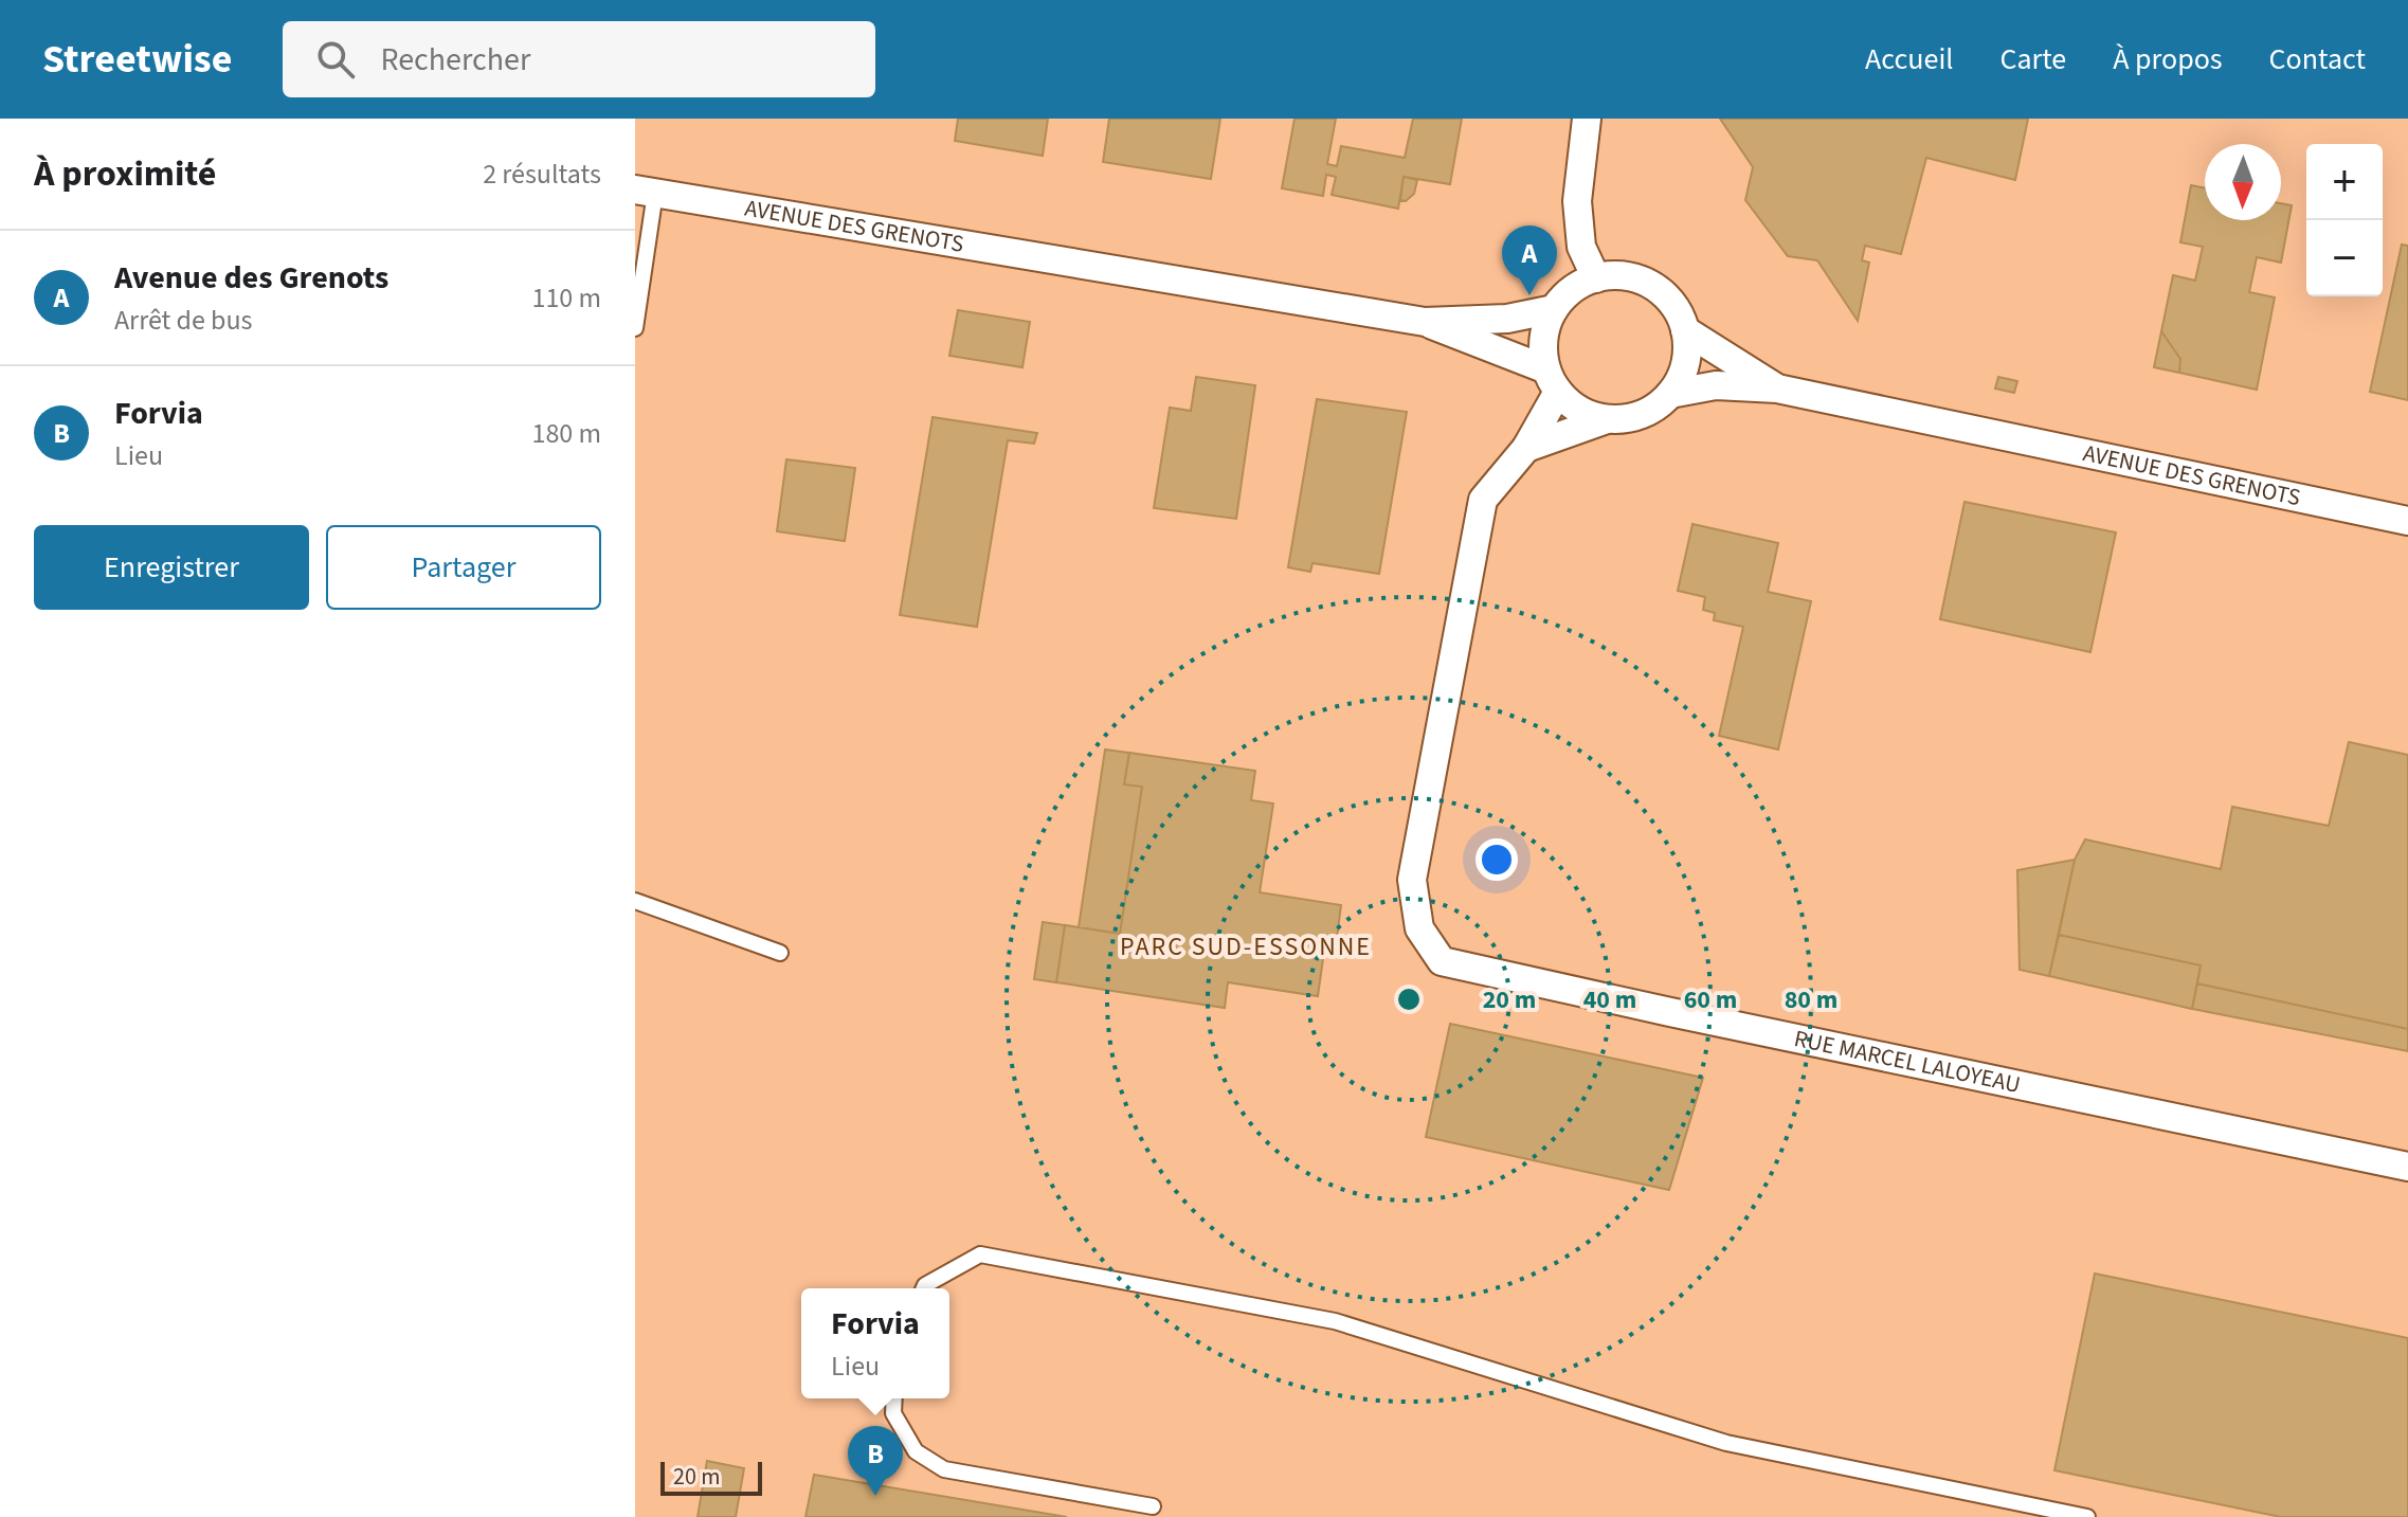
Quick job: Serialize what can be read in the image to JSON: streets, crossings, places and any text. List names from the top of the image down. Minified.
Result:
{"streets":{"street":["AVENUE DES GRENOTS","RUE MARCEL LALOYEAU"]},"crossings":[["AVENUE DES GRENOTS","RUE MARCEL LALOYEAU"]],"districts":["PARC SUD-ESSONNE"],"scale_bar":"20 m","north":"bottom","page":{"header":"Streetwise","search":"Rechercher","nav":["Accueil","Carte","À propos","Contact"],"heading":["À proximité","2 résultats"],"map_buttons":["+","−"],"pins":["A","B"],"list":[{"mark":"A","name":"Avenue des Grenots","note":"Arrêt de bus","value":"110 m"},{"mark":"B","name":"Forvia","note":"Lieu","value":"180 m"}],"buttons":["Enregistrer","Partager"],"popup":["Forvia","Lieu"],"scale":"20 m"},"rings":["20 m","40 m","60 m","80 m"]}
